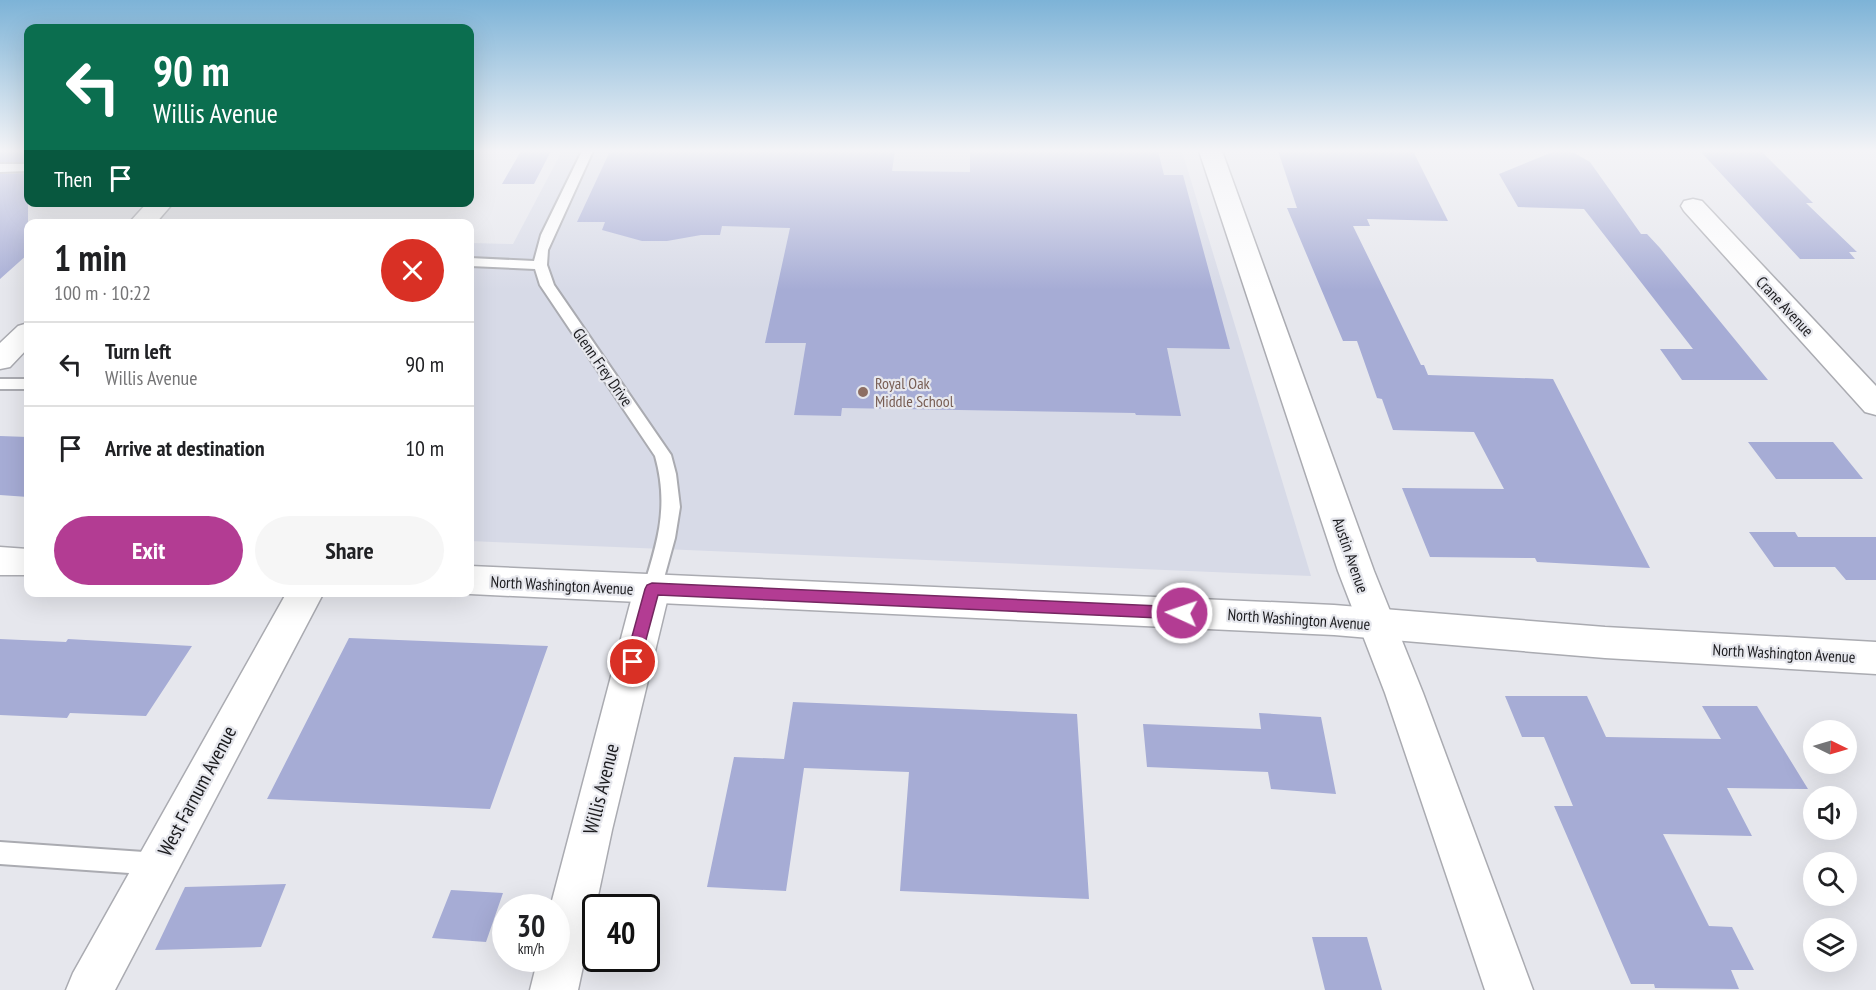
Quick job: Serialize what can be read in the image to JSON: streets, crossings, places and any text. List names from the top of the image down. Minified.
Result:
{"streets":{"street":["Crane Avenue","Austin Avenue","North Washington Avenue","Willis Avenue","West Farnum Avenue"],"lane":["Glenn Frey Drive"]},"crossings":[["Glenn Frey Drive","North Washington Avenue"],["Glenn Frey Drive","Willis Avenue"],["Austin Avenue","North Washington Avenue"],["North Washington Avenue","Willis Avenue"]],"places":["Royal Oak Middle School"],"north":"right","page":{"turn":["90 m","Willis Avenue"],"then":"Then","heading":["1 min","100 m · 10:22"],"list":[{"name":"Turn left","note":"Willis Avenue","value":"90 m"},{"name":"Arrive at destination","value":"10 m"}],"buttons":["Exit","Share"],"speed":"30 km/h","limit":"40"}}
